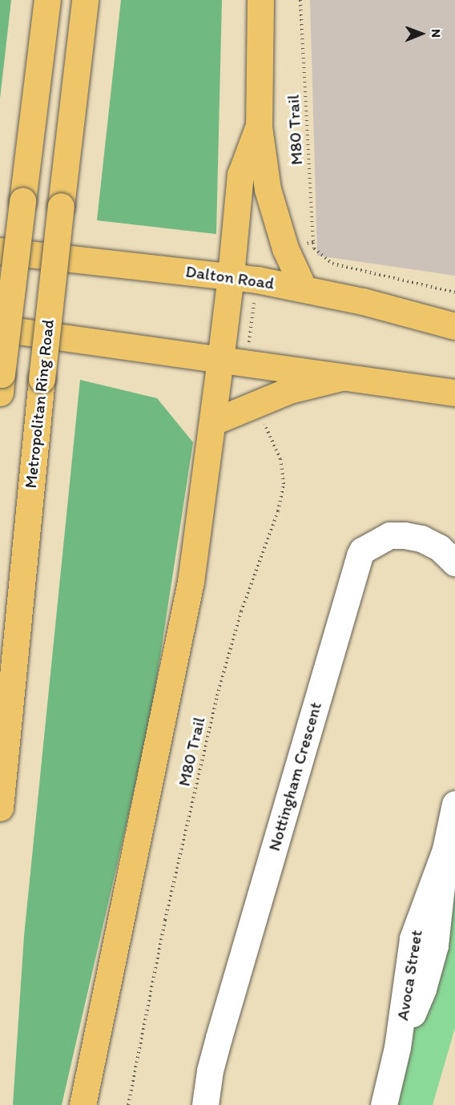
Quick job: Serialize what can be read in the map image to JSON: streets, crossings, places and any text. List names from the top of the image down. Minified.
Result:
{"streets":{"main road":["Dalton Road","Metropolitan Ring Road"],"street":["Nottingham Crescent","Avoca Street"],"path":["M80 Trail"]},"north":"right"}
